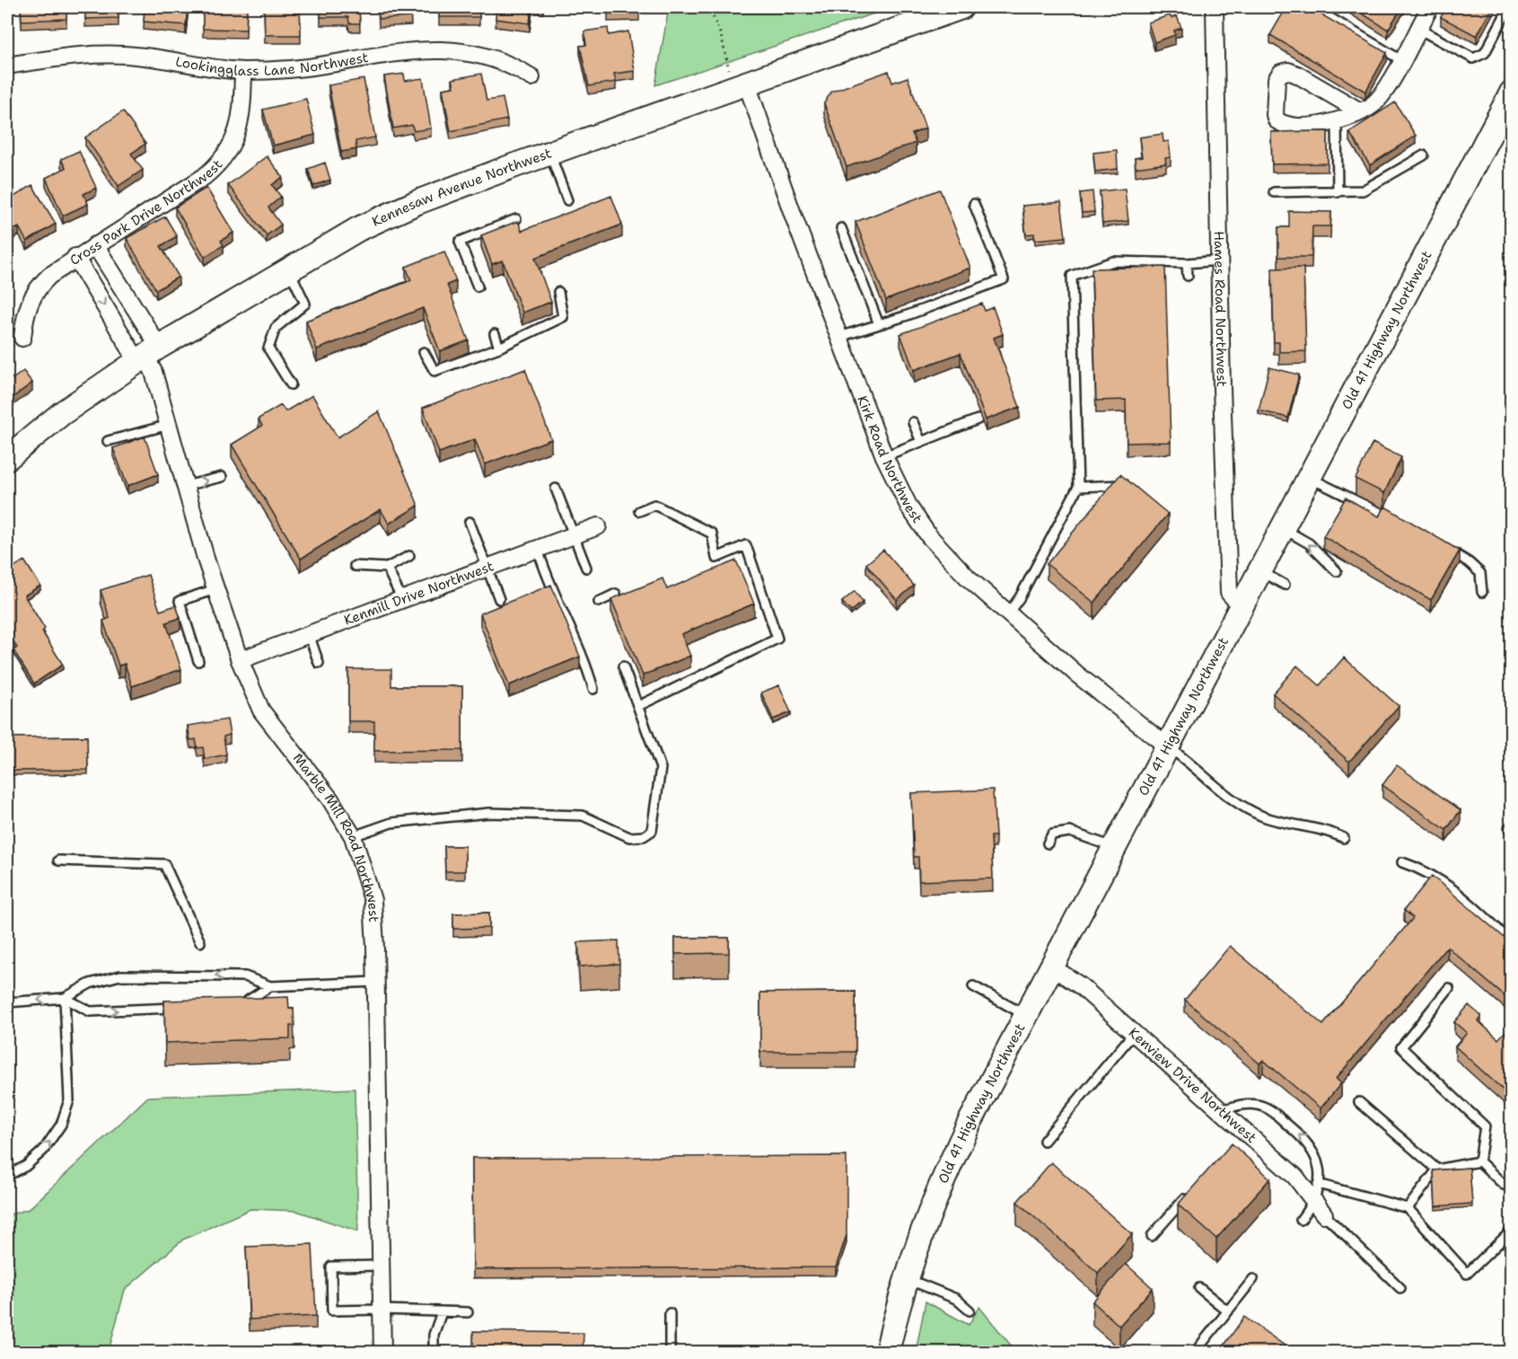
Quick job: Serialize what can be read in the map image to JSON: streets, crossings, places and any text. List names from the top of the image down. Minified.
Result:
{"streets":{"street":["Lookingglass Lane Northwest","Kennesaw Avenue Northwest","Cross Park Drive Northwest","Hames Road Northwest","Old 41 Highway Northwest","Kirk Road Northwest","Kenmill Drive Northwest","Marble Mill Road Northwest","Kenview Drive Northwest"]},"crossings":[["Lookingglass Lane Northwest","Cross Park Drive Northwest"],["Kennesaw Avenue Northwest","Kirk Road Northwest"],["Kennesaw Avenue Northwest","Marble Mill Road Northwest"],["Hames Road Northwest","Old 41 Highway Northwest"],["Old 41 Highway Northwest","Kirk Road Northwest"],["Old 41 Highway Northwest","Kenview Drive Northwest"],["Kenmill Drive Northwest","Marble Mill Road Northwest"]]}
